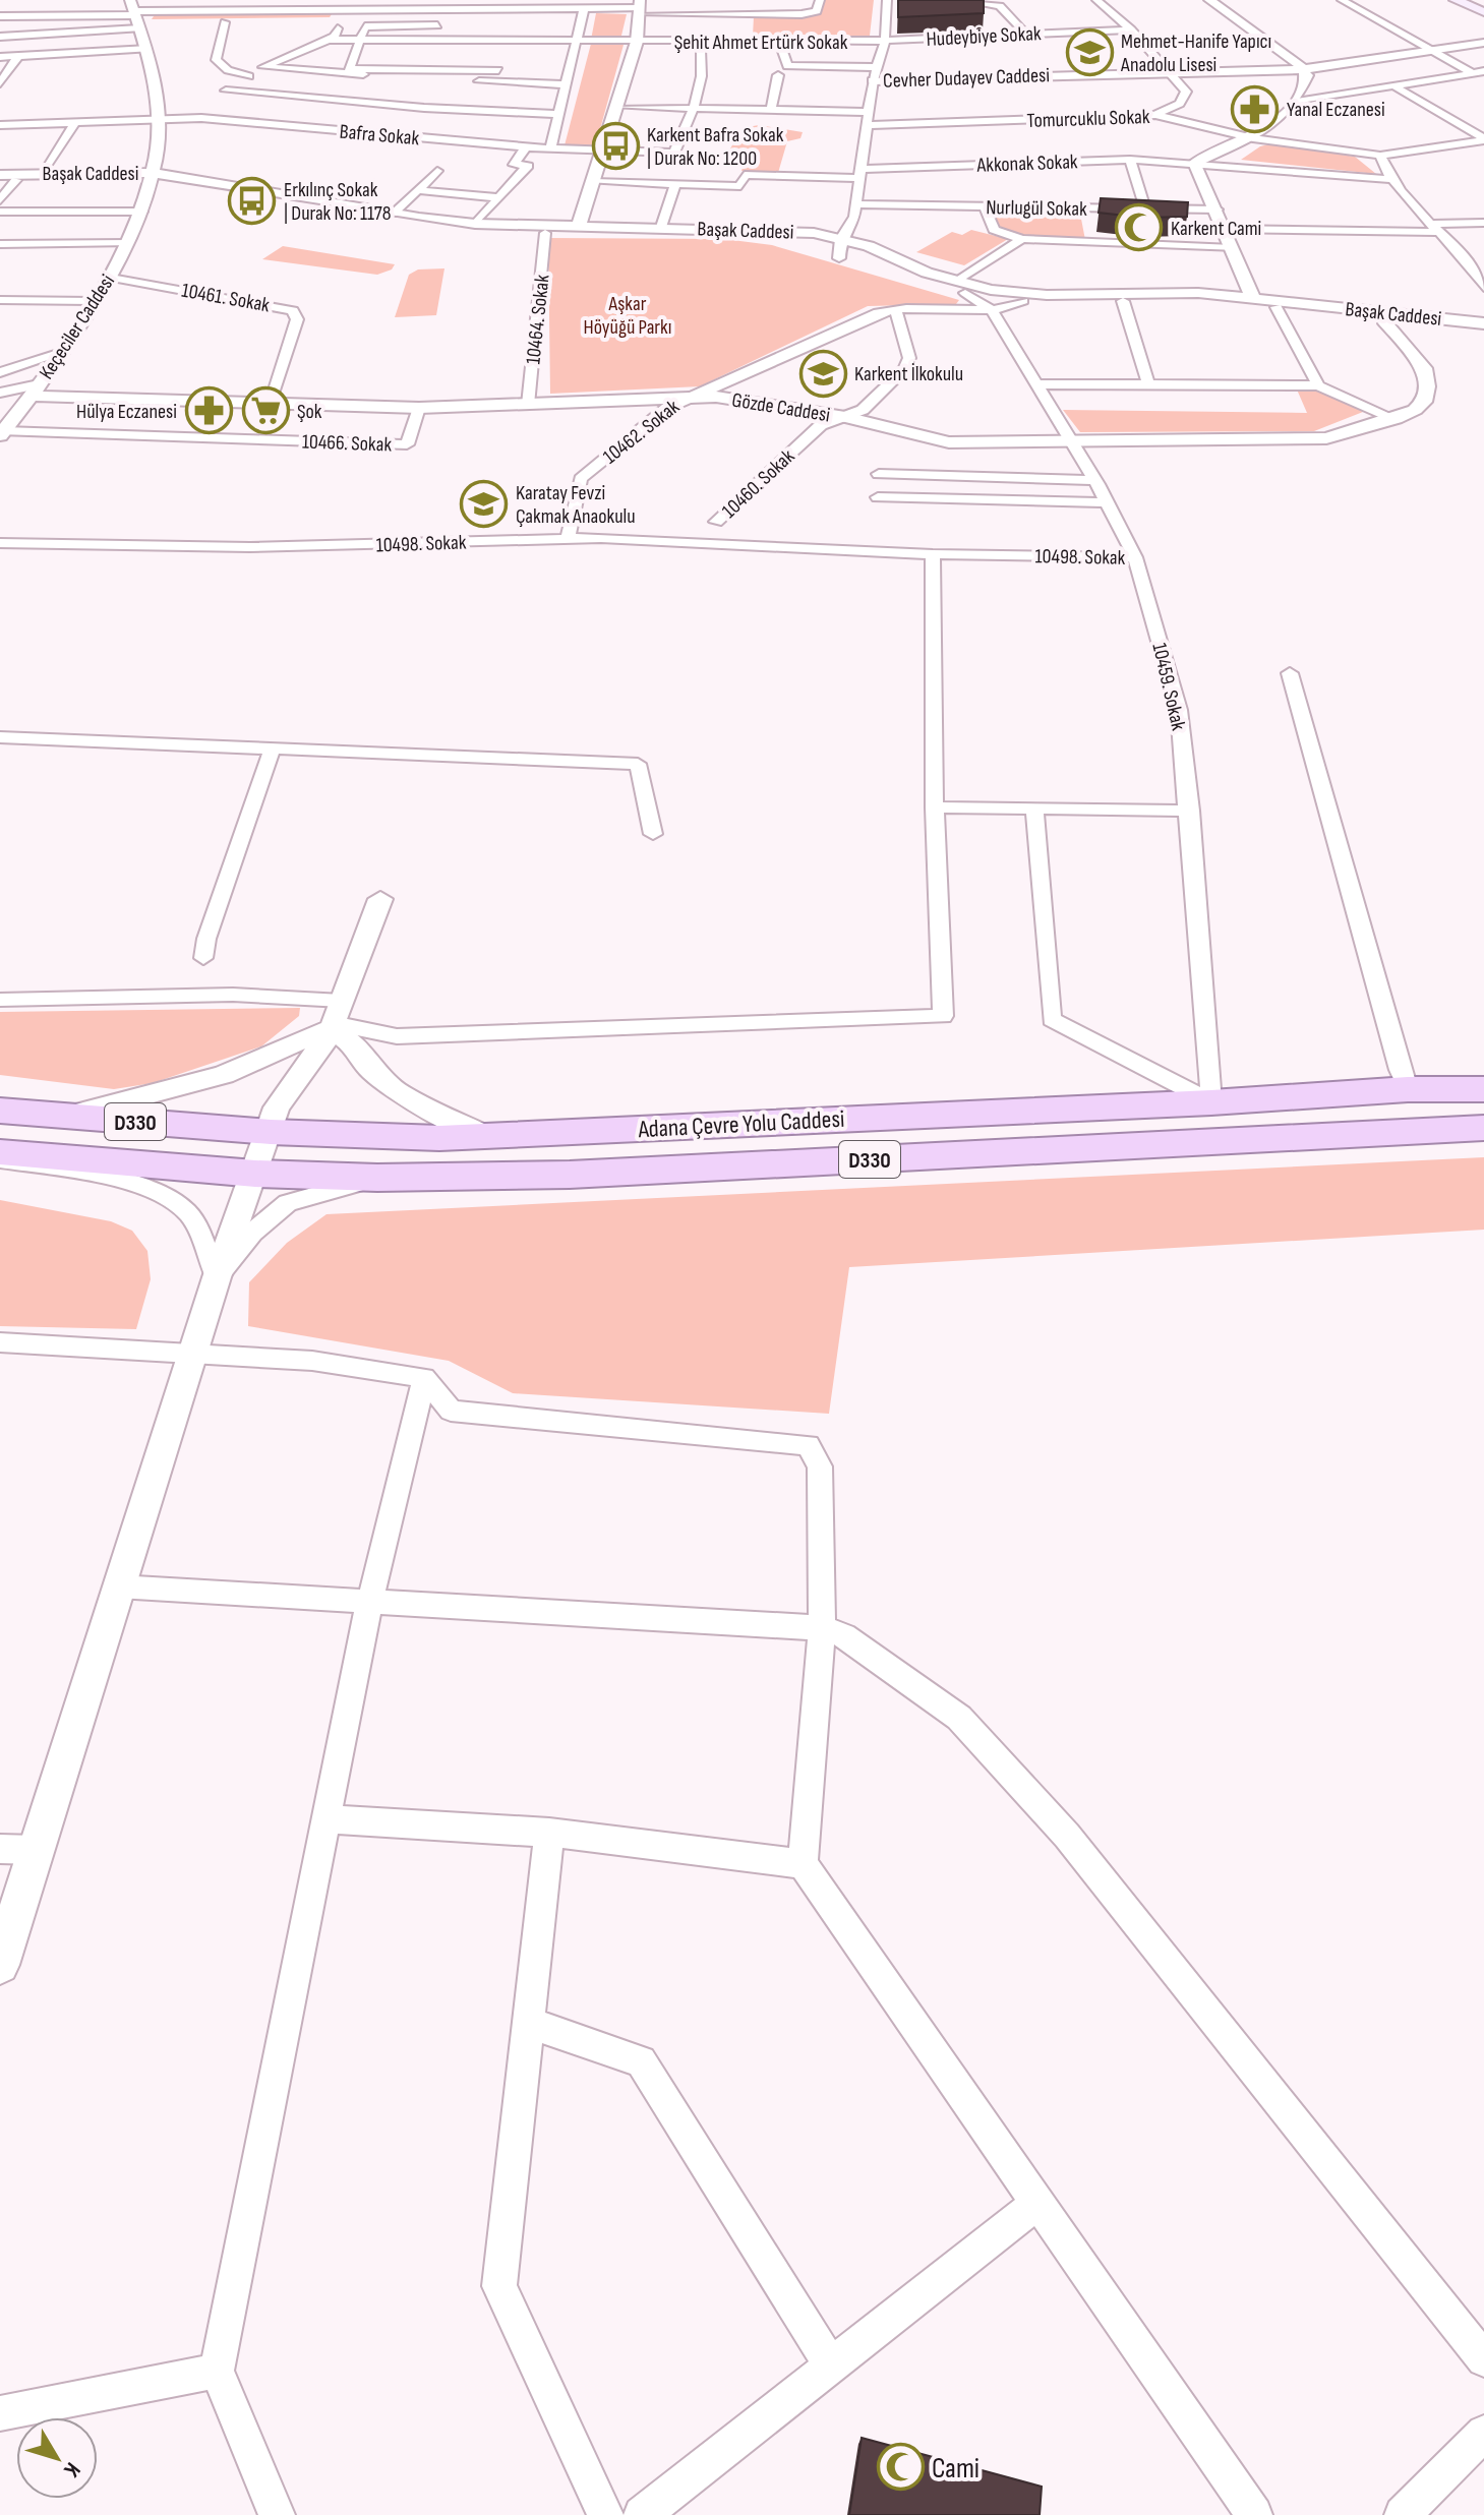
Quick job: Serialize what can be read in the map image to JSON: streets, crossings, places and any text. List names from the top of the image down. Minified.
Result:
{"streets":{"highway":["D330","Adana Çevre Yolu Caddesi"],"street":["Hudeybiye Sokak","Şehit Ahmet Ertürk Sokak","Cevher Dudayev Caddesi","Tomurcuklu Sokak","Bafra Sokak","Akkonak Sokak","Başak Caddesi","Nurlugül Sokak","10461. Sokak","10464. Sokak","Keçeciler Caddesi","Gözde Caddesi","10462. Sokak","10466. Sokak","10460. Sokak","10498. Sokak","10459. Sokak"]},"crossings":[["Hudeybiye Sokak","Şehit Ahmet Ertürk Sokak"],["Başak Caddesi","10464. Sokak"],["Başak Caddesi","Keçeciler Caddesi"],["Başak Caddesi","Gözde Caddesi"],["Başak Caddesi","10459. Sokak"],["10461. Sokak","Keçeciler Caddesi"],["10461. Sokak","Gözde Caddesi"],["10464. Sokak","Gözde Caddesi"],["Keçeciler Caddesi","Gözde Caddesi"],["Keçeciler Caddesi","10466. Sokak"],["Gözde Caddesi","10462. Sokak"],["Gözde Caddesi","10466. Sokak"],["Gözde Caddesi","10460. Sokak"],["Gözde Caddesi","10459. Sokak"],["10462. Sokak","10460. Sokak"],["10462. Sokak","10498. Sokak"],["10462. Sokak","10459. Sokak"],["10498. Sokak","10459. Sokak"],["10459. Sokak","Adana Çevre Yolu Caddesi"]],"parks":["Aşkar Höyüğü Parkı"],"places":{"school or university":["Mehmet-Hanife Yapıcı Anadolu Lisesi","Karkent İlkokulu","Karatay Fevzi Çakmak Anaokulu"],"pharmacy":["Yanal Eczanesi","Hülya Eczanesi"],"bus stop":["Karkent Bafra Sokak | Durak No: 1200","Erkılınç Sokak | Durak No: 1178"],"mosque":["Karkent Cami","Cami"],"supermarket":["Şok"]},"north":"bottom right"}
